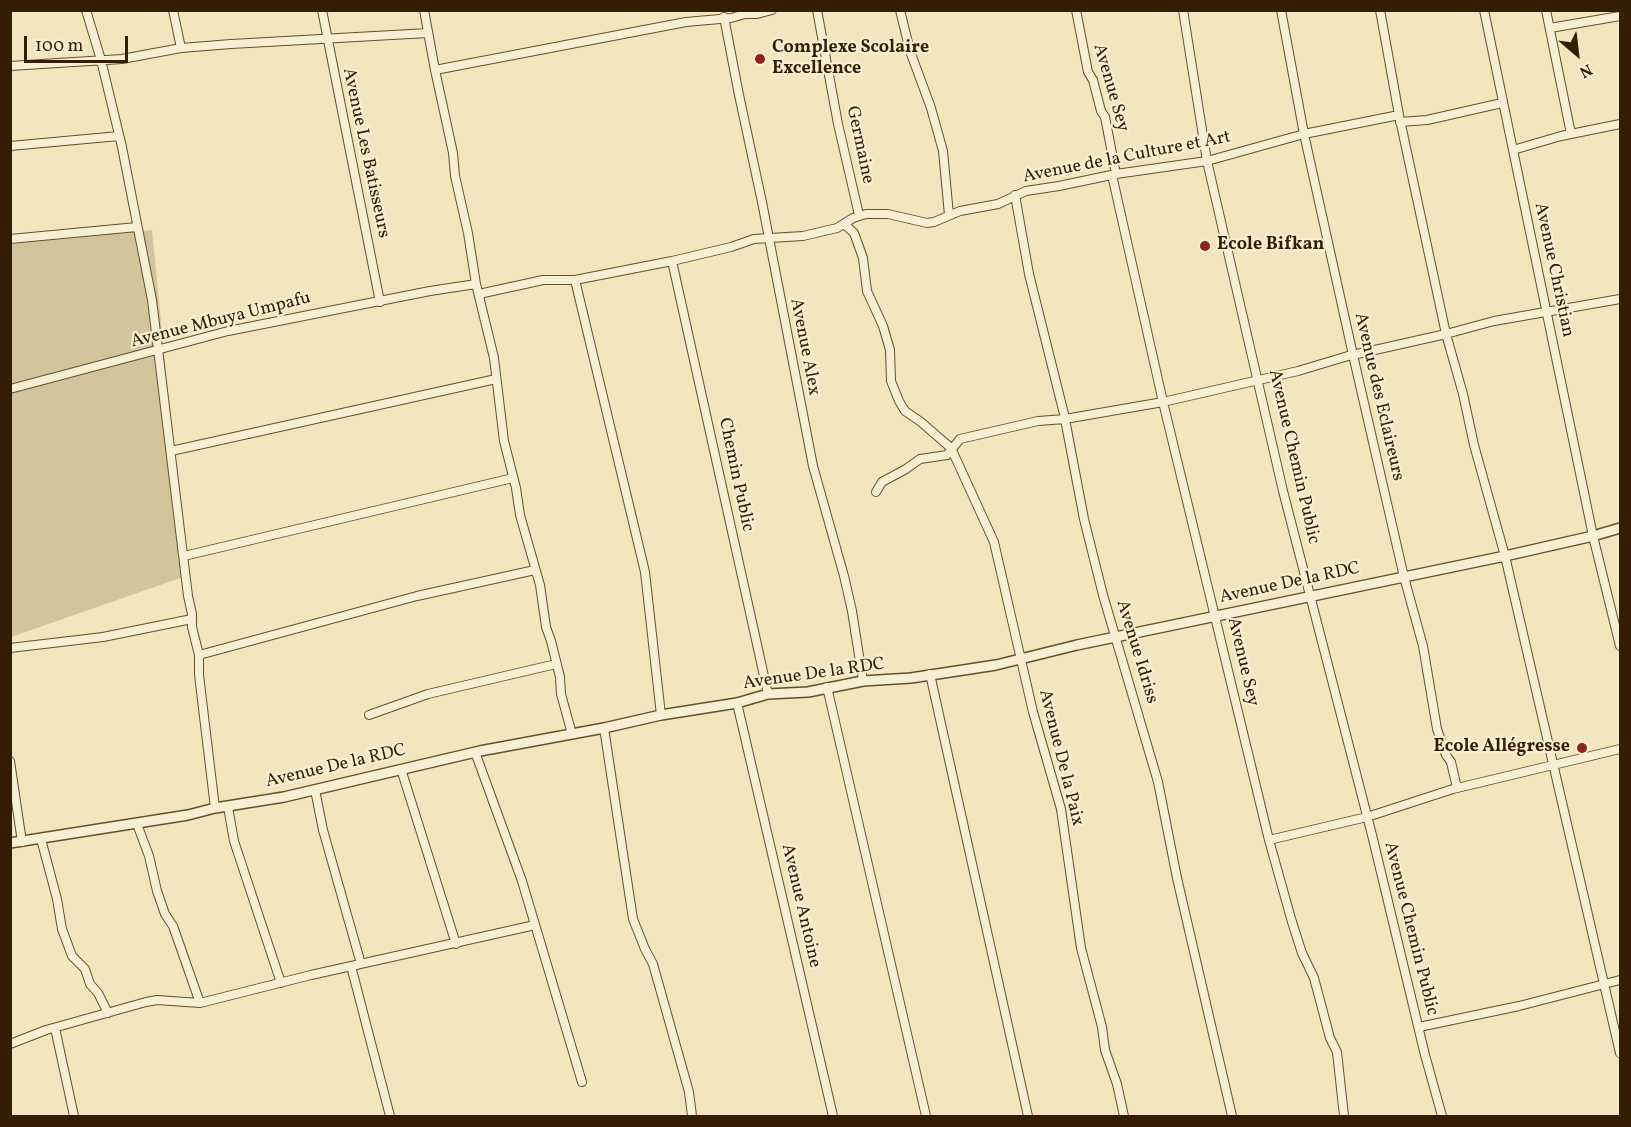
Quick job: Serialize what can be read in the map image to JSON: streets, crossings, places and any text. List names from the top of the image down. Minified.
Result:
{"streets":{"street":["Avenue Sey","Germaine","Avenue Les Batisseurs","Avenue de la Culture et Art","Avenue Christian","Avenue Mbuya Umpafu","Avenue Alex","Avenue des Eclaireurs","Avenue Chemin Public","Chemin Public","Avenue De la RDC","Avenue Idriss","Avenue De la Paix","Avenue Antoine"]},"crossings":[["Avenue Sey","Avenue de la Culture et Art"],["Avenue Sey","Avenue De la RDC"],["Germaine","Avenue de la Culture et Art"],["Avenue Les Batisseurs","Avenue Mbuya Umpafu"],["Avenue de la Culture et Art","Avenue Christian"],["Avenue de la Culture et Art","Avenue Alex"],["Avenue de la Culture et Art","Avenue des Eclaireurs"],["Avenue de la Culture et Art","Avenue Chemin Public"],["Avenue de la Culture et Art","Chemin Public"],["Avenue de la Culture et Art","Avenue Idriss"],["Avenue Christian","Avenue De la RDC"],["Avenue Alex","Avenue De la RDC"],["Avenue des Eclaireurs","Avenue De la RDC"],["Avenue Chemin Public","Avenue De la RDC"],["Chemin Public","Avenue De la RDC"],["Avenue De la RDC","Avenue Idriss"],["Avenue De la RDC","Avenue De la Paix"],["Avenue De la RDC","Avenue Antoine"]],"places":["Complexe Scolaire Excellence","Ecole Bifkan","Ecole Allégresse"],"scale_bar":"100 m","north":"bottom right"}
